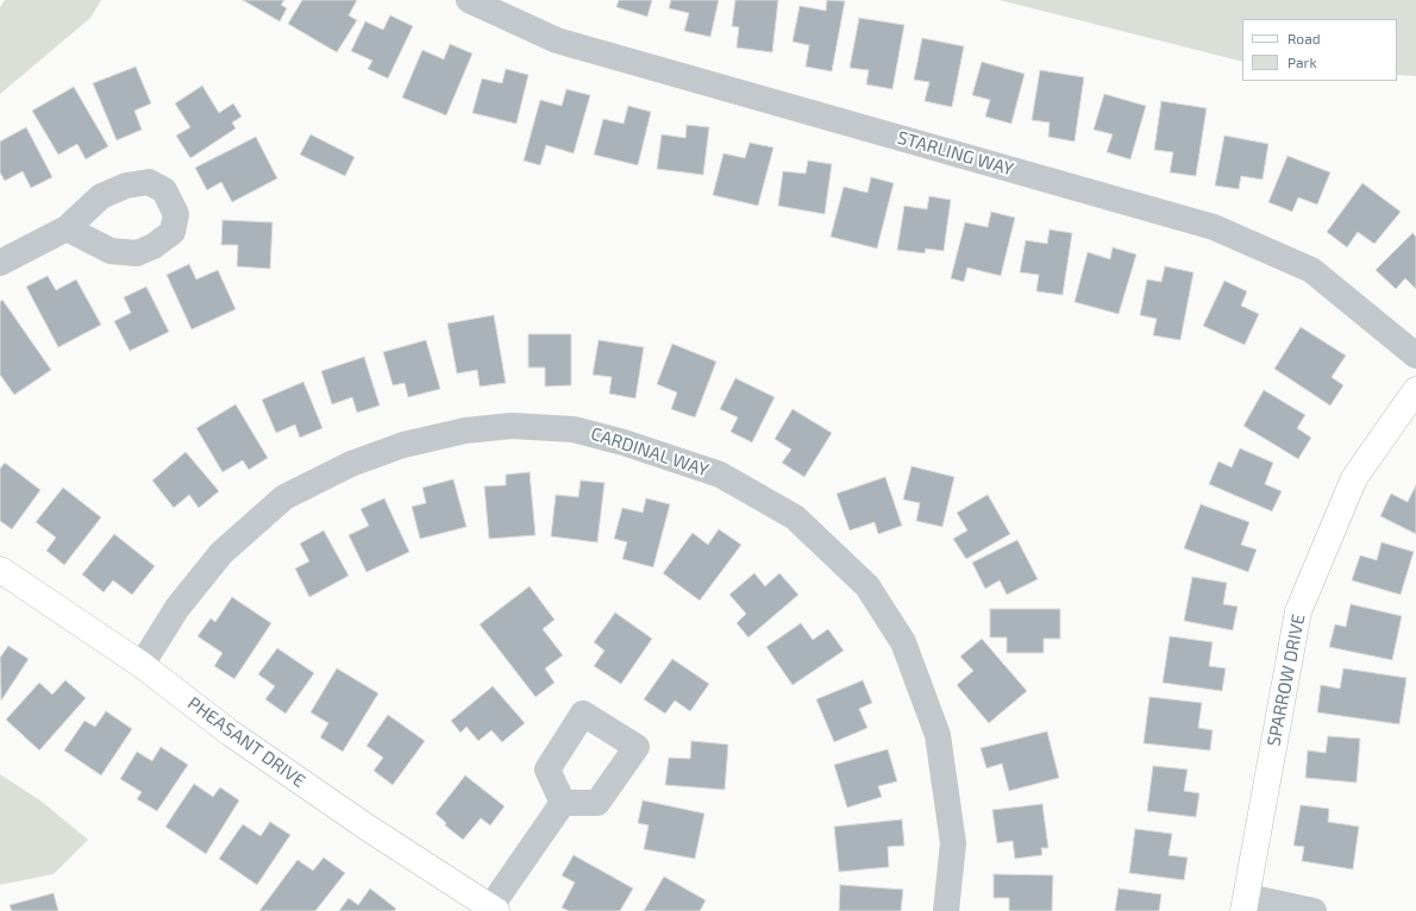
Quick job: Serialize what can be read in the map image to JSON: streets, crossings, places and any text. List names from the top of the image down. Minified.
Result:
{"streets":{"street":["STARLING WAY","CARDINAL WAY","SPARROW DRIVE","PHEASANT DRIVE"]},"crossings":[["CARDINAL WAY","PHEASANT DRIVE"]],"legend":["Road","Park"]}
